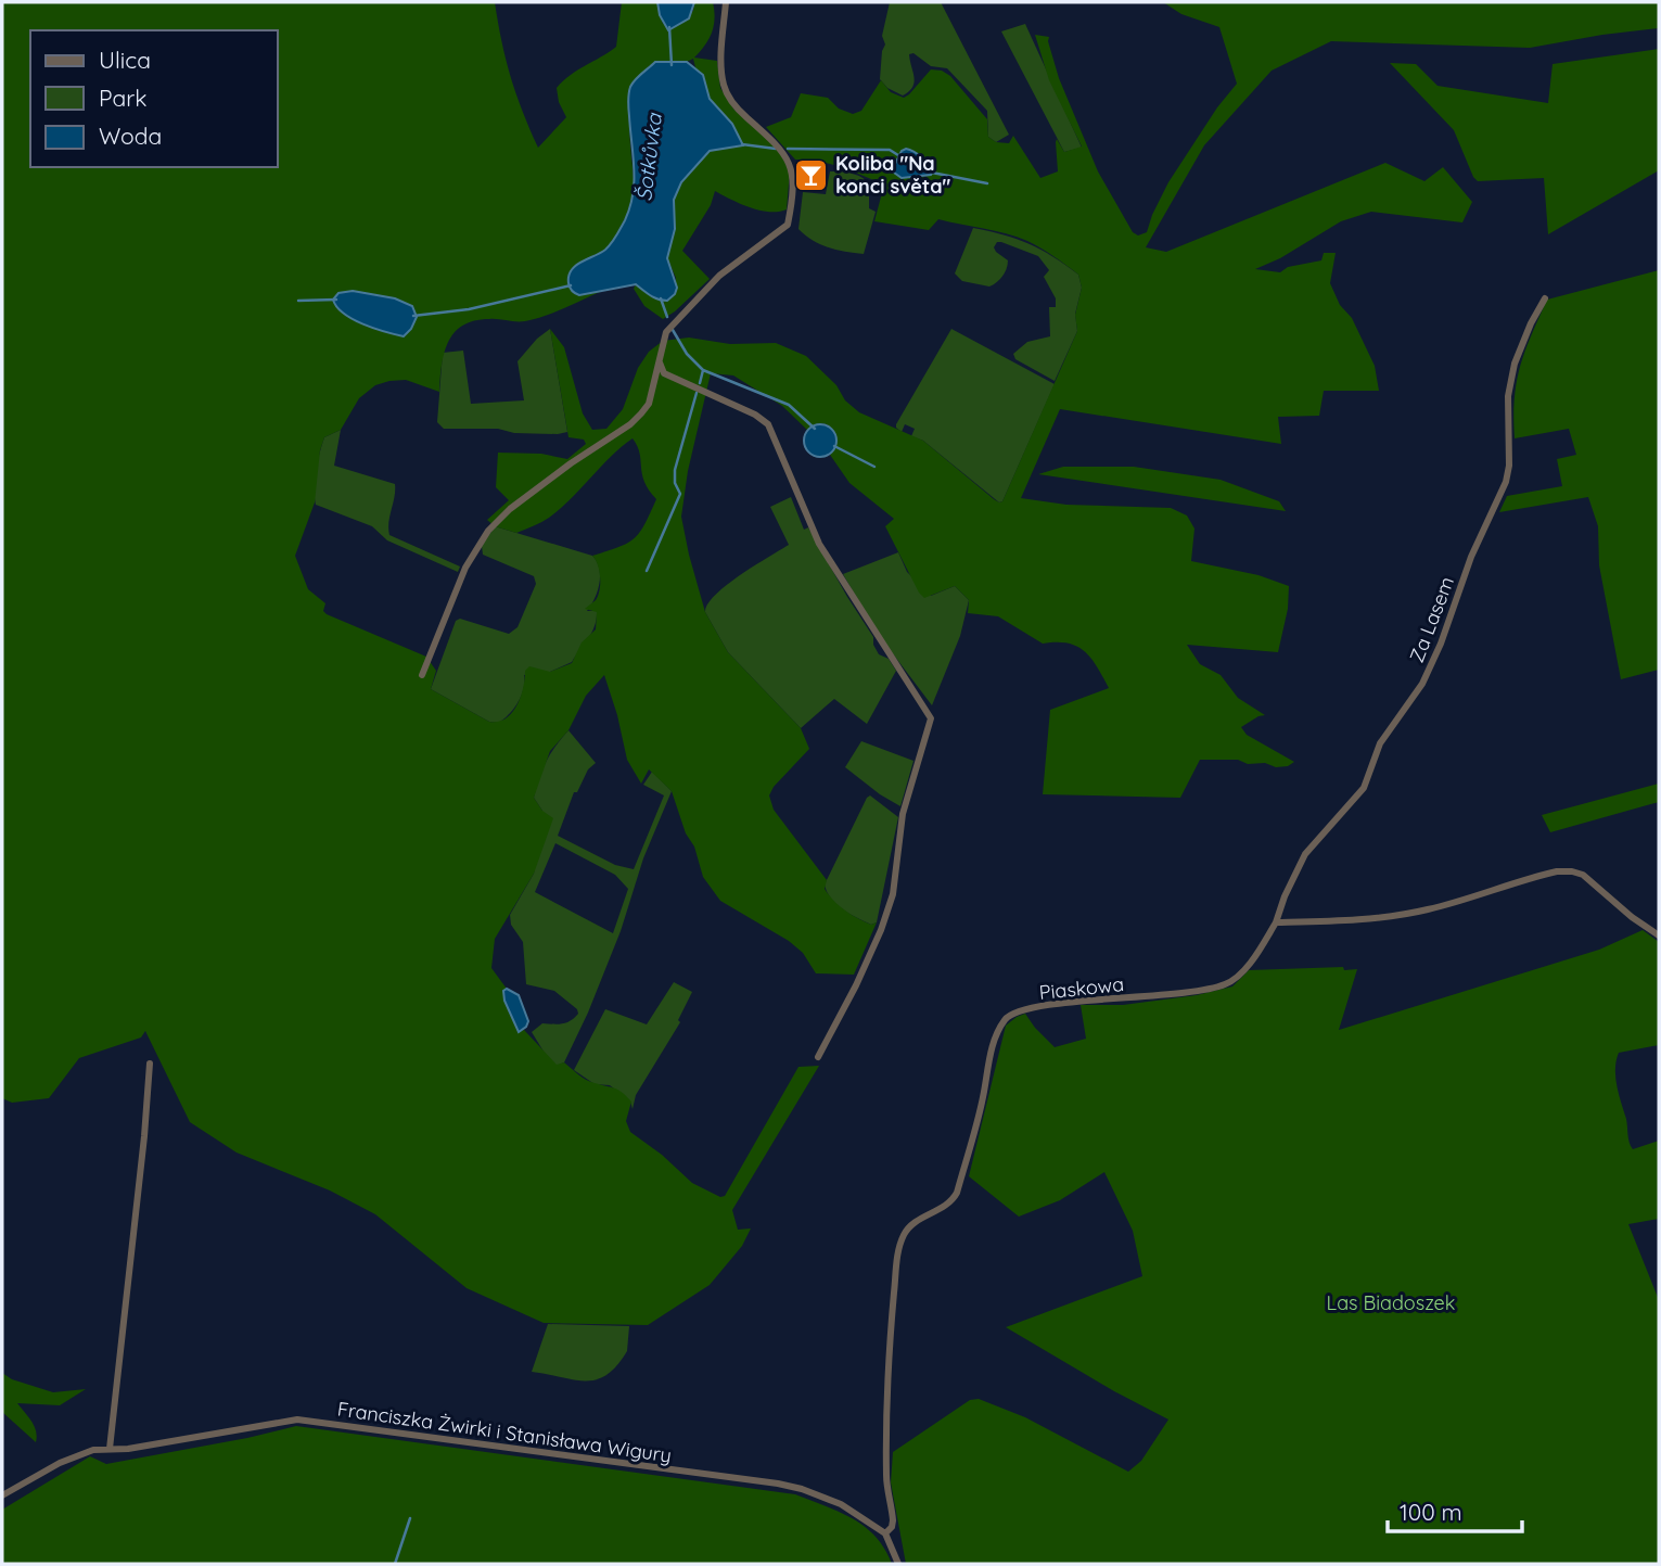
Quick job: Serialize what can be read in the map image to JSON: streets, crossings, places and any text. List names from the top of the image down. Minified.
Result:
{"streets":{"street":["Za Lasem","Piaskowa","Franciszka Żwirki i Stanisława Wigury"]},"crossings":[["Za Lasem","Piaskowa"],["Piaskowa","Franciszka Żwirki i Stanisława Wigury"]],"water":["Šotkůvka"],"parks":["Las Biadoszek"],"places":{"bar":["Koliba \"Na konci světa\""]},"legend":["Ulica","Park","Woda"],"scale_bar":"100 m"}
